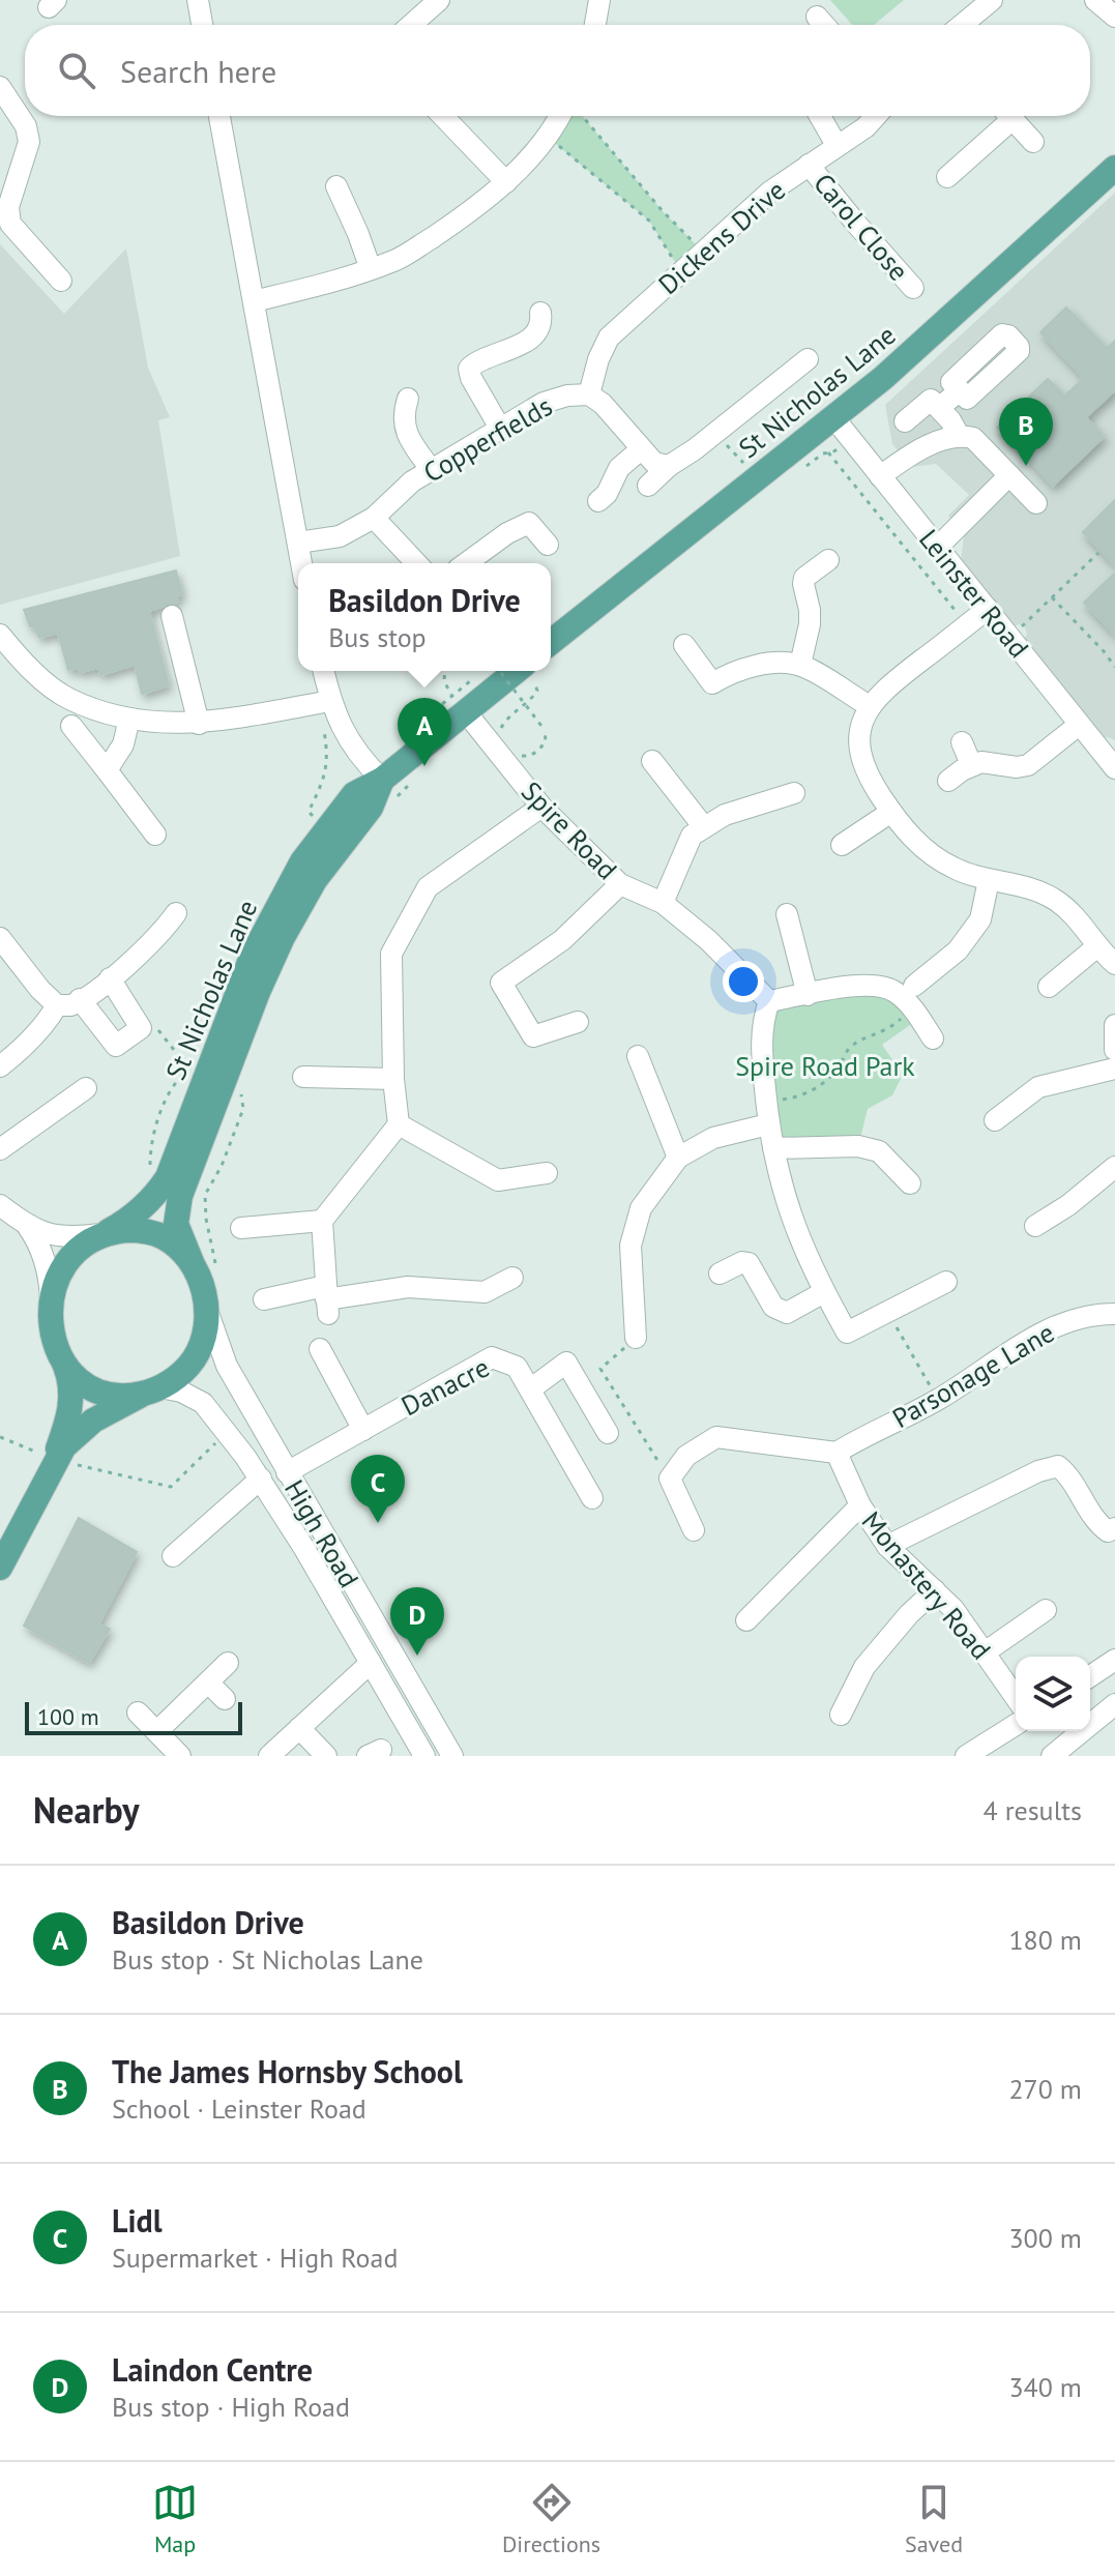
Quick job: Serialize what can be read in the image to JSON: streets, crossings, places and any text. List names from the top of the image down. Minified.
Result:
{"streets":{"main road":["St Nicholas Lane"],"street":["Carol Close","Dickens Drive","Copperfields","Leinster Road","Spire Road","Parsonage Lane","Danacre","High Road","Monastery Road"]},"crossings":[["Carol Close","Dickens Drive"],["Dickens Drive","Copperfields"],["St Nicholas Lane","Leinster Road"],["St Nicholas Lane","Spire Road"],["St Nicholas Lane","High Road"],["Parsonage Lane","Monastery Road"],["Danacre","High Road"]],"parks":["Spire Road Park"],"scale_bar":"100 m","page":{"search":"Search here","pins":["B","A","C","D"],"popup":["Basildon Drive","Bus stop"],"scale":"100 m","heading":["Nearby","4 results"],"list":[{"mark":"A","name":"Basildon Drive","note":"Bus stop · St Nicholas Lane","value":"180 m"},{"mark":"B","name":"The James Hornsby School","note":"School · Leinster Road","value":"270 m"},{"mark":"C","name":"Lidl","note":"Supermarket · High Road","value":"300 m"},{"mark":"D","name":"Laindon Centre","note":"Bus stop · High Road","value":"340 m"}],"nav":["Map","Directions","Saved"]}}
